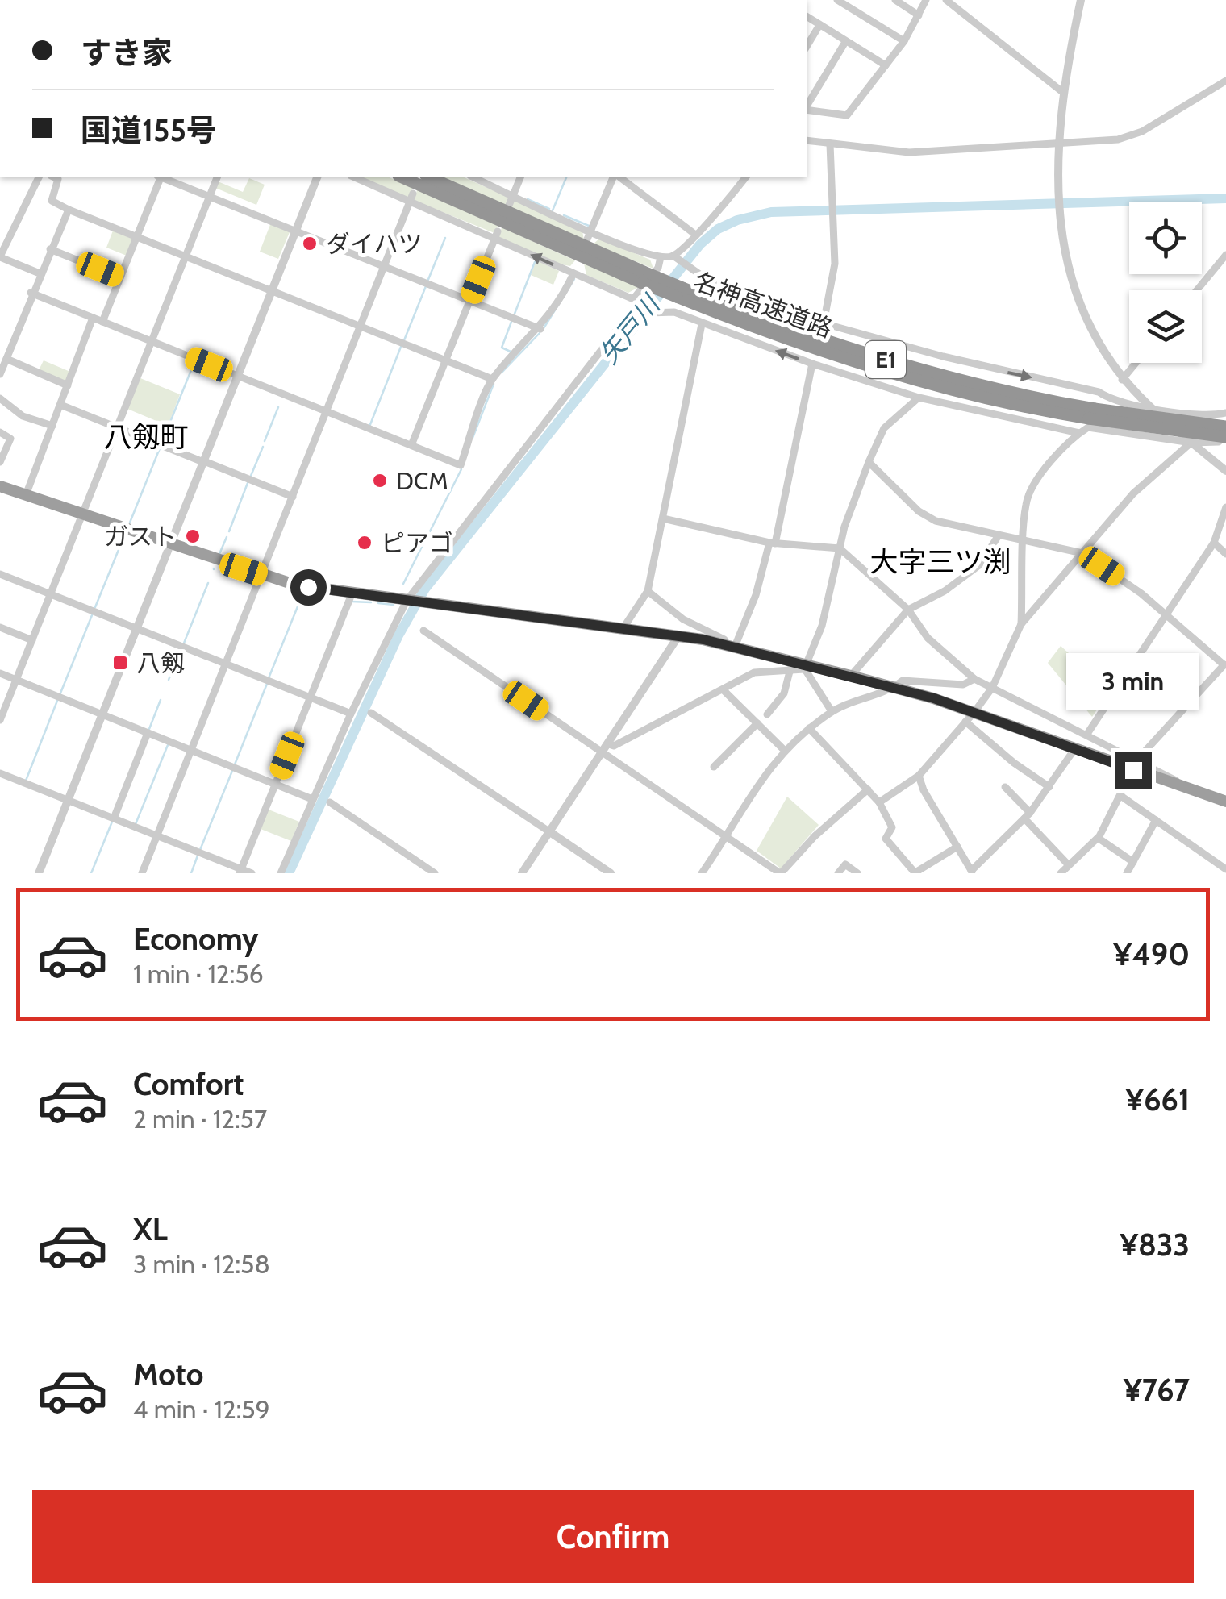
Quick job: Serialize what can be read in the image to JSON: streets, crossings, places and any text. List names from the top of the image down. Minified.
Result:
{"streets":{"highway":["名神高速道路","E1"]},"districts":["八剱町","大字三ツ渕"],"water":["矢戸川"],"places":{"other":["ダイハツ","DCM","ガスト","ピアゴ"],"transit":["八剱"]},"page":{"banner":["すき家","国道155号"],"bubble":"3 min","list":[{"name":"Economy","note":"1 min · 12:56","value":"¥490"},{"name":"Comfort","note":"2 min · 12:57","value":"¥661"},{"name":"XL","note":"3 min · 12:58","value":"¥833"},{"name":"Moto","note":"4 min · 12:59","value":"¥767"}],"buttons":"Confirm"}}
